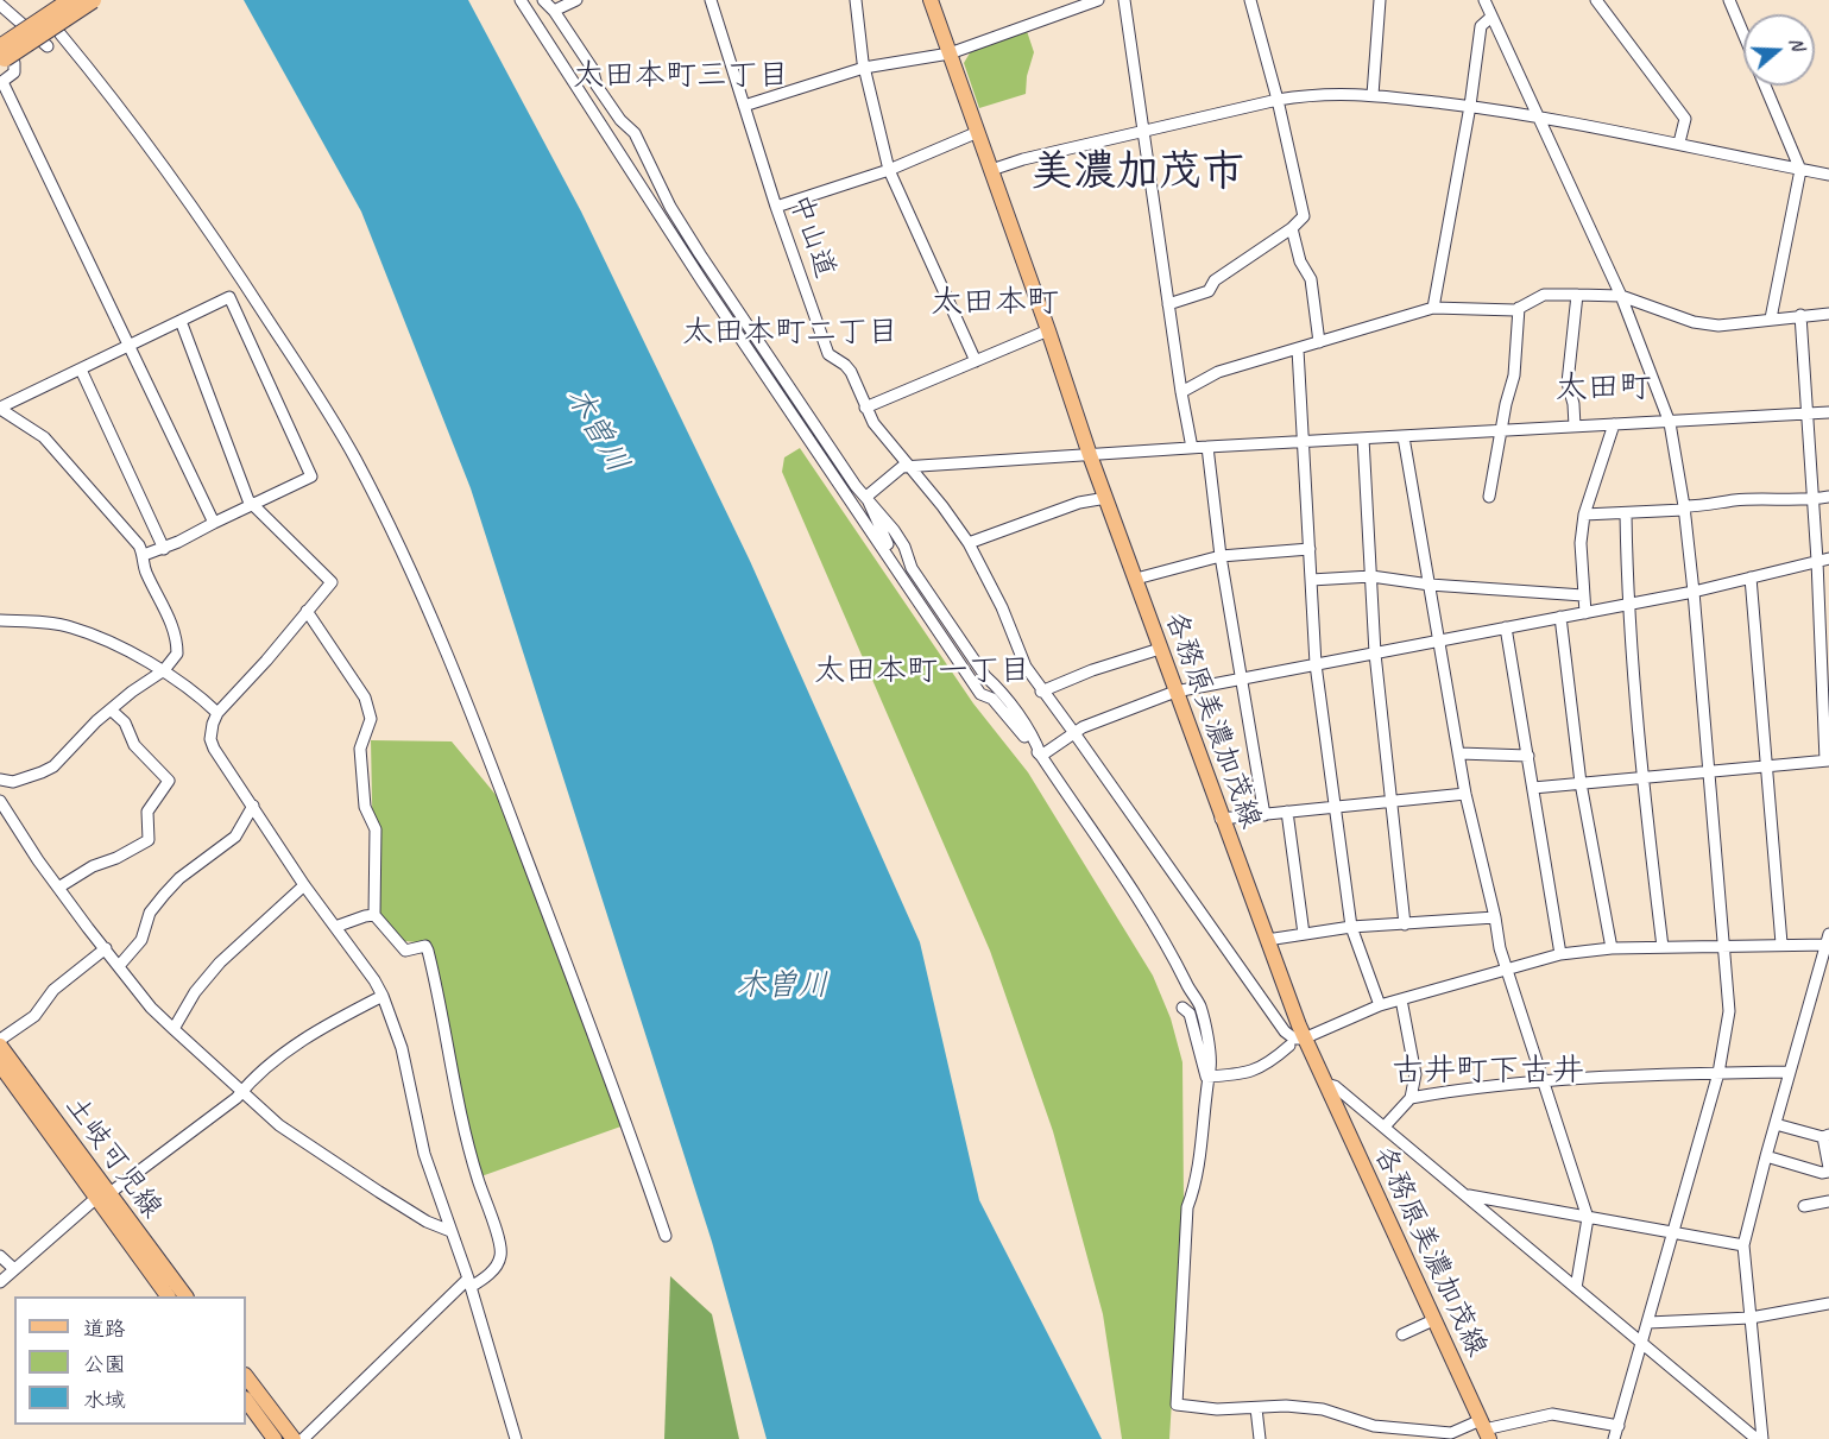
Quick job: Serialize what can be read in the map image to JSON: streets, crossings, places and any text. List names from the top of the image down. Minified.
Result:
{"streets":{"main road":["各務原美濃加茂線","土岐可児線"],"street":["中山道"]},"crossings":[["中山道","各務原美濃加茂線"]],"districts":["太田本町三丁目","美濃加茂市","太田本町","太田本町二丁目","太田町","太田本町一丁目","古井町下古井"],"water":["木曽川"],"legend":["道路","公園","水域"],"north":"right"}
